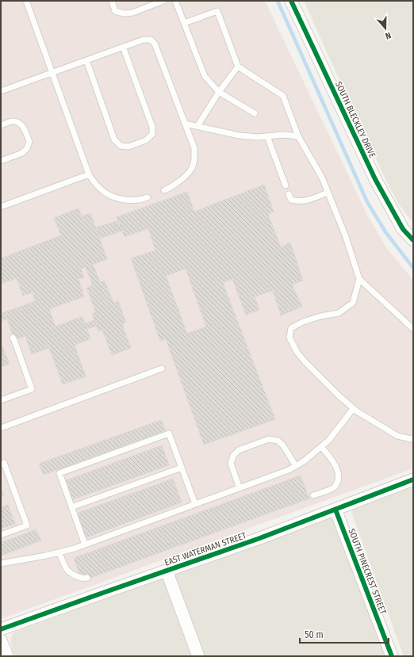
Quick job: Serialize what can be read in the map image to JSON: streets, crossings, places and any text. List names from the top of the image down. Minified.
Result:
{"streets":{"street":["SOUTH BLECKLEY DRIVE","EAST WATERMAN STREET","SOUTH PINECREST STREET"]},"crossings":[["EAST WATERMAN STREET","SOUTH PINECREST STREET"]],"scale_bar":"50 m","north":"bottom"}
